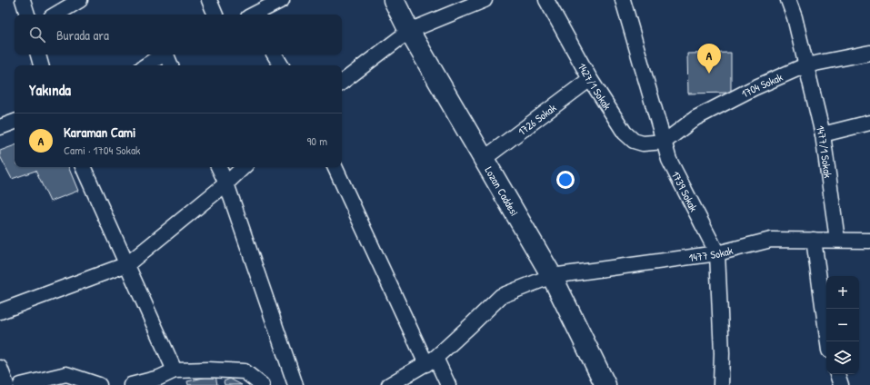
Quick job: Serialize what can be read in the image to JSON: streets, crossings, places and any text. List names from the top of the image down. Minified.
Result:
{"streets":{"main road":["Lozan Caddesi"],"street":["1427/1 Sokak","1704 Sokak","1726 Sokak","1477/1 Sokak","1739 Sokak","1477 Sokak"]},"crossings":[["1427/1 Sokak","1704 Sokak"],["1427/1 Sokak","1726 Sokak"],["1427/1 Sokak","1739 Sokak"],["1704 Sokak","1477/1 Sokak"],["1704 Sokak","1739 Sokak"],["1726 Sokak","Lozan Caddesi"],["1477/1 Sokak","1477 Sokak"],["Lozan Caddesi","1477 Sokak"],["1739 Sokak","1477 Sokak"]],"page":{"search":"Burada ara","pins":"A","heading":"Yakında","list":[{"mark":"A","name":"Karaman Cami","note":"Cami · 1704 Sokak","value":"90 m"}],"map_buttons":["+","−"]}}
